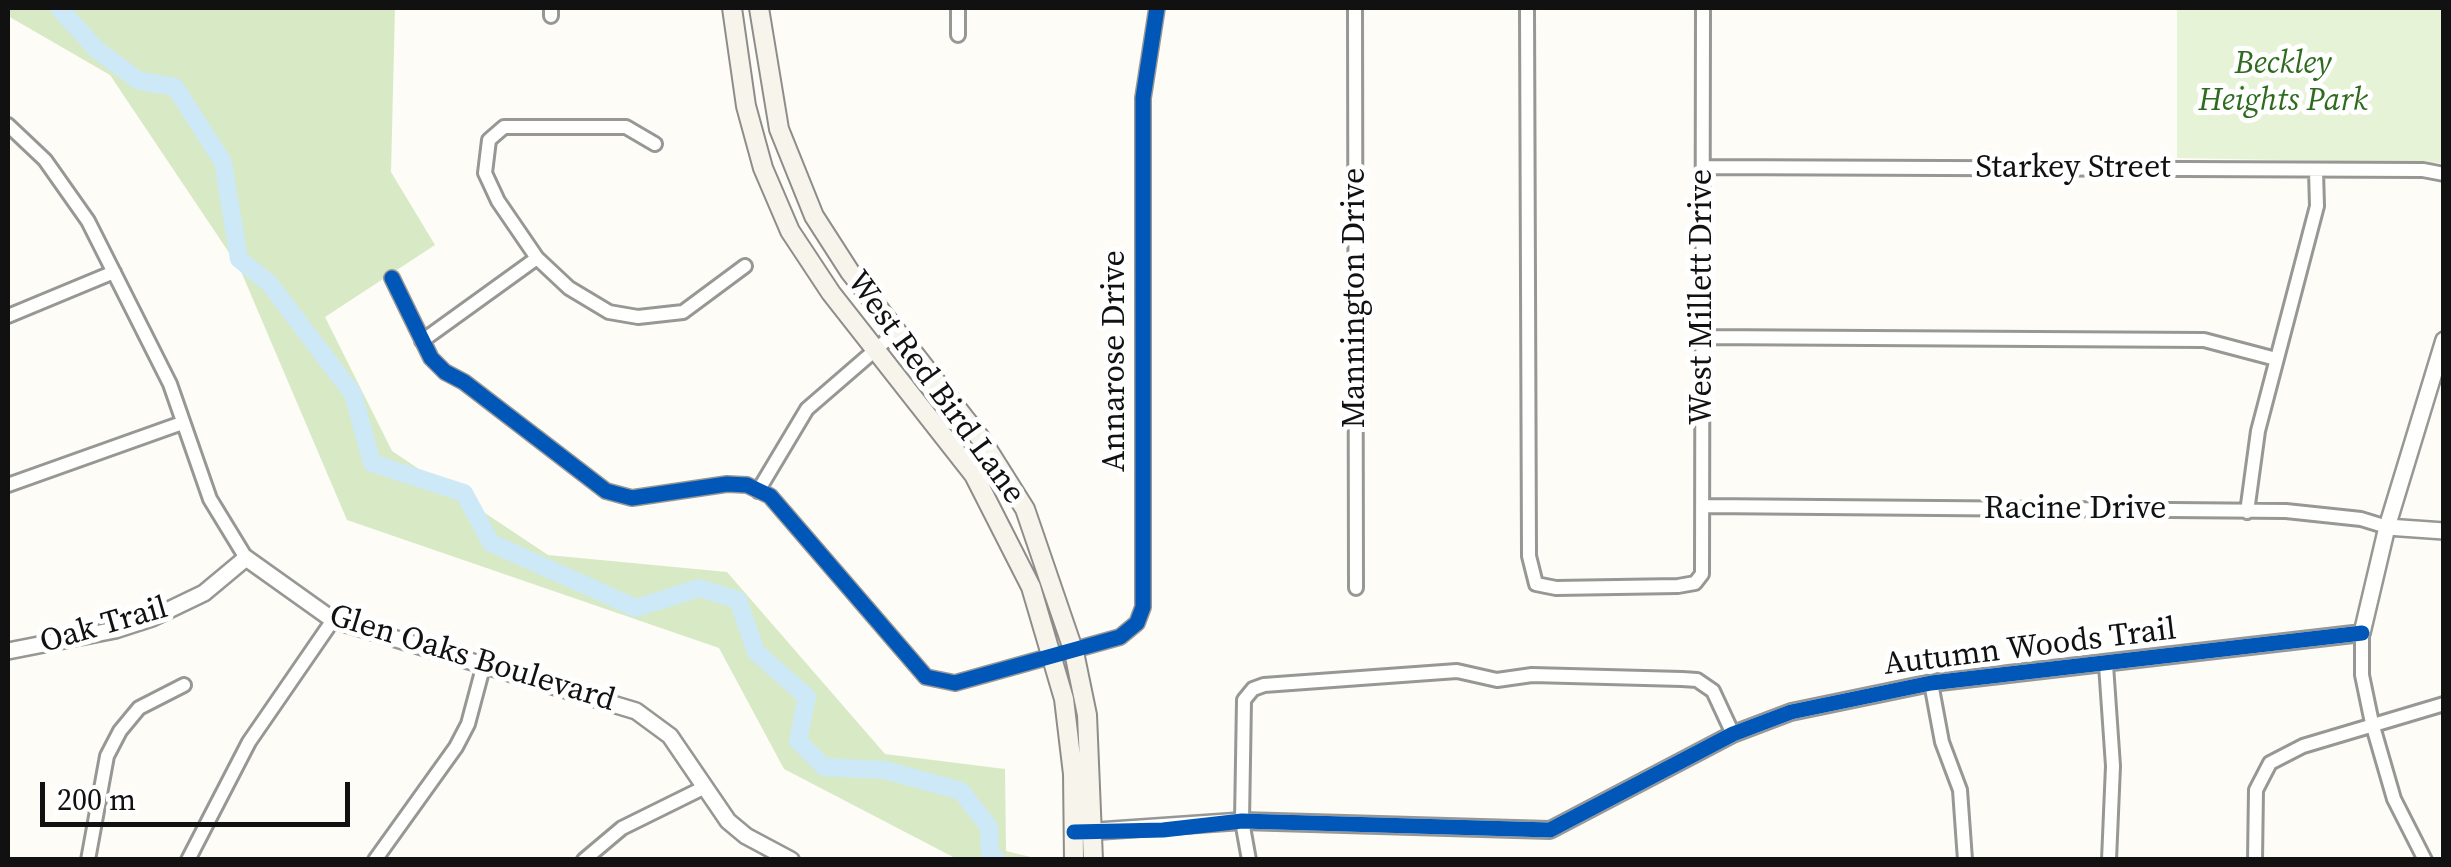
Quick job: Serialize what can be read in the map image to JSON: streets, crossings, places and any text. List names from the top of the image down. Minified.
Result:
{"streets":{"main road":["West Red Bird Lane"],"street":["Starkey Street","West Millett Drive","Mannington Drive","Annarose Drive","Racine Drive","Oak Trail","Autumn Woods Trail","Glen Oaks Boulevard"]},"crossings":[["Starkey Street","West Millett Drive"],["West Millett Drive","Racine Drive"],["Annarose Drive","West Red Bird Lane"],["West Red Bird Lane","Autumn Woods Trail"],["Oak Trail","Glen Oaks Boulevard"]],"parks":["Beckley Heights Park"],"scale_bar":"200 m"}
